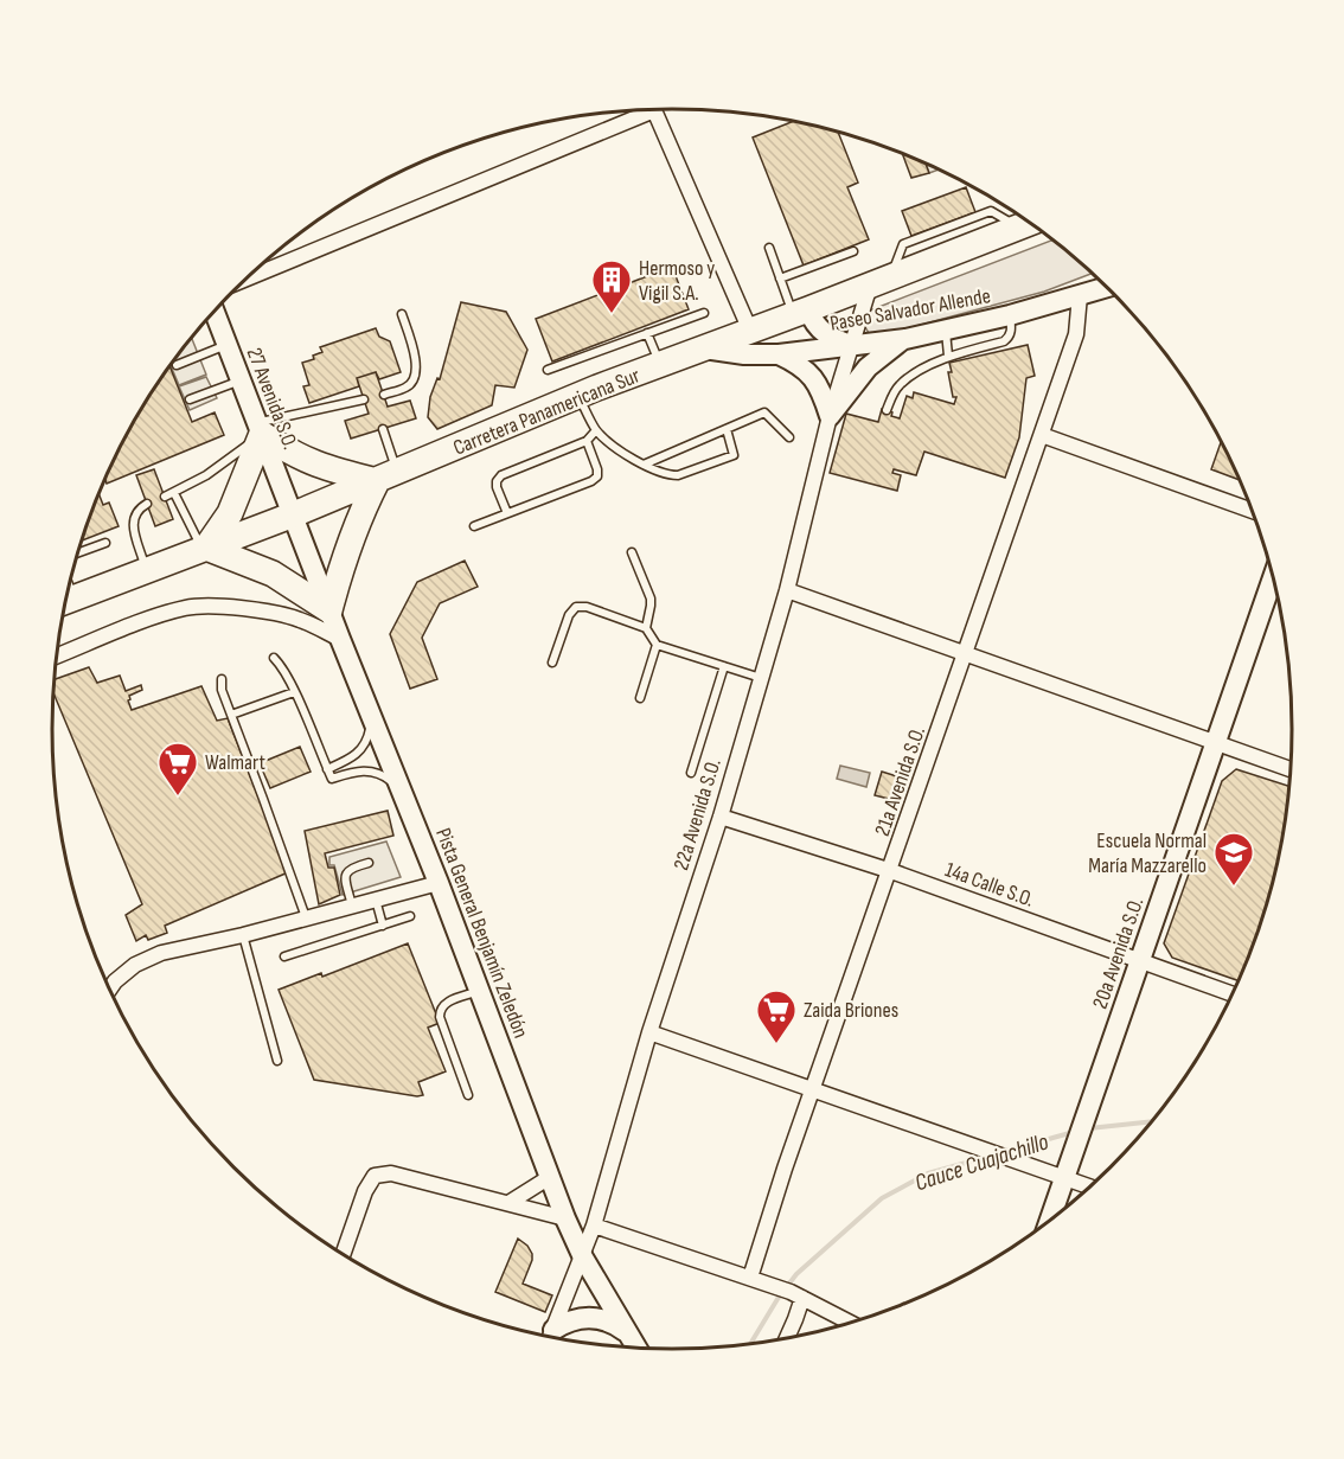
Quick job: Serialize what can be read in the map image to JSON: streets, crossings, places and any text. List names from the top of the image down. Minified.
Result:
{"streets":{"highway":["Carretera Panamericana Sur"],"street":["Paseo Salvador Allende","27 Avenida S.O.","21a Avenida S.O.","22a Avenida S.O.","14a Calle S.O.","Pista General Benjamín Zeledón","20a Avenida S.O."]},"crossings":[["Paseo Salvador Allende","Carretera Panamericana Sur"],["Paseo Salvador Allende","21a Avenida S.O."],["Paseo Salvador Allende","22a Avenida S.O."],["27 Avenida S.O.","Carretera Panamericana Sur"],["27 Avenida S.O.","Pista General Benjamín Zeledón"],["Carretera Panamericana Sur","22a Avenida S.O."],["Carretera Panamericana Sur","Pista General Benjamín Zeledón"],["21a Avenida S.O.","14a Calle S.O."],["22a Avenida S.O.","14a Calle S.O."],["22a Avenida S.O.","Pista General Benjamín Zeledón"],["14a Calle S.O.","20a Avenida S.O."]],"water":["Cauce Cuajachillo"],"places":{"building":["Hermoso y Vigil S.A."],"supermarket":["Walmart","Zaida Briones"],"school or university":["Escuela Normal María Mazzarello"]}}
